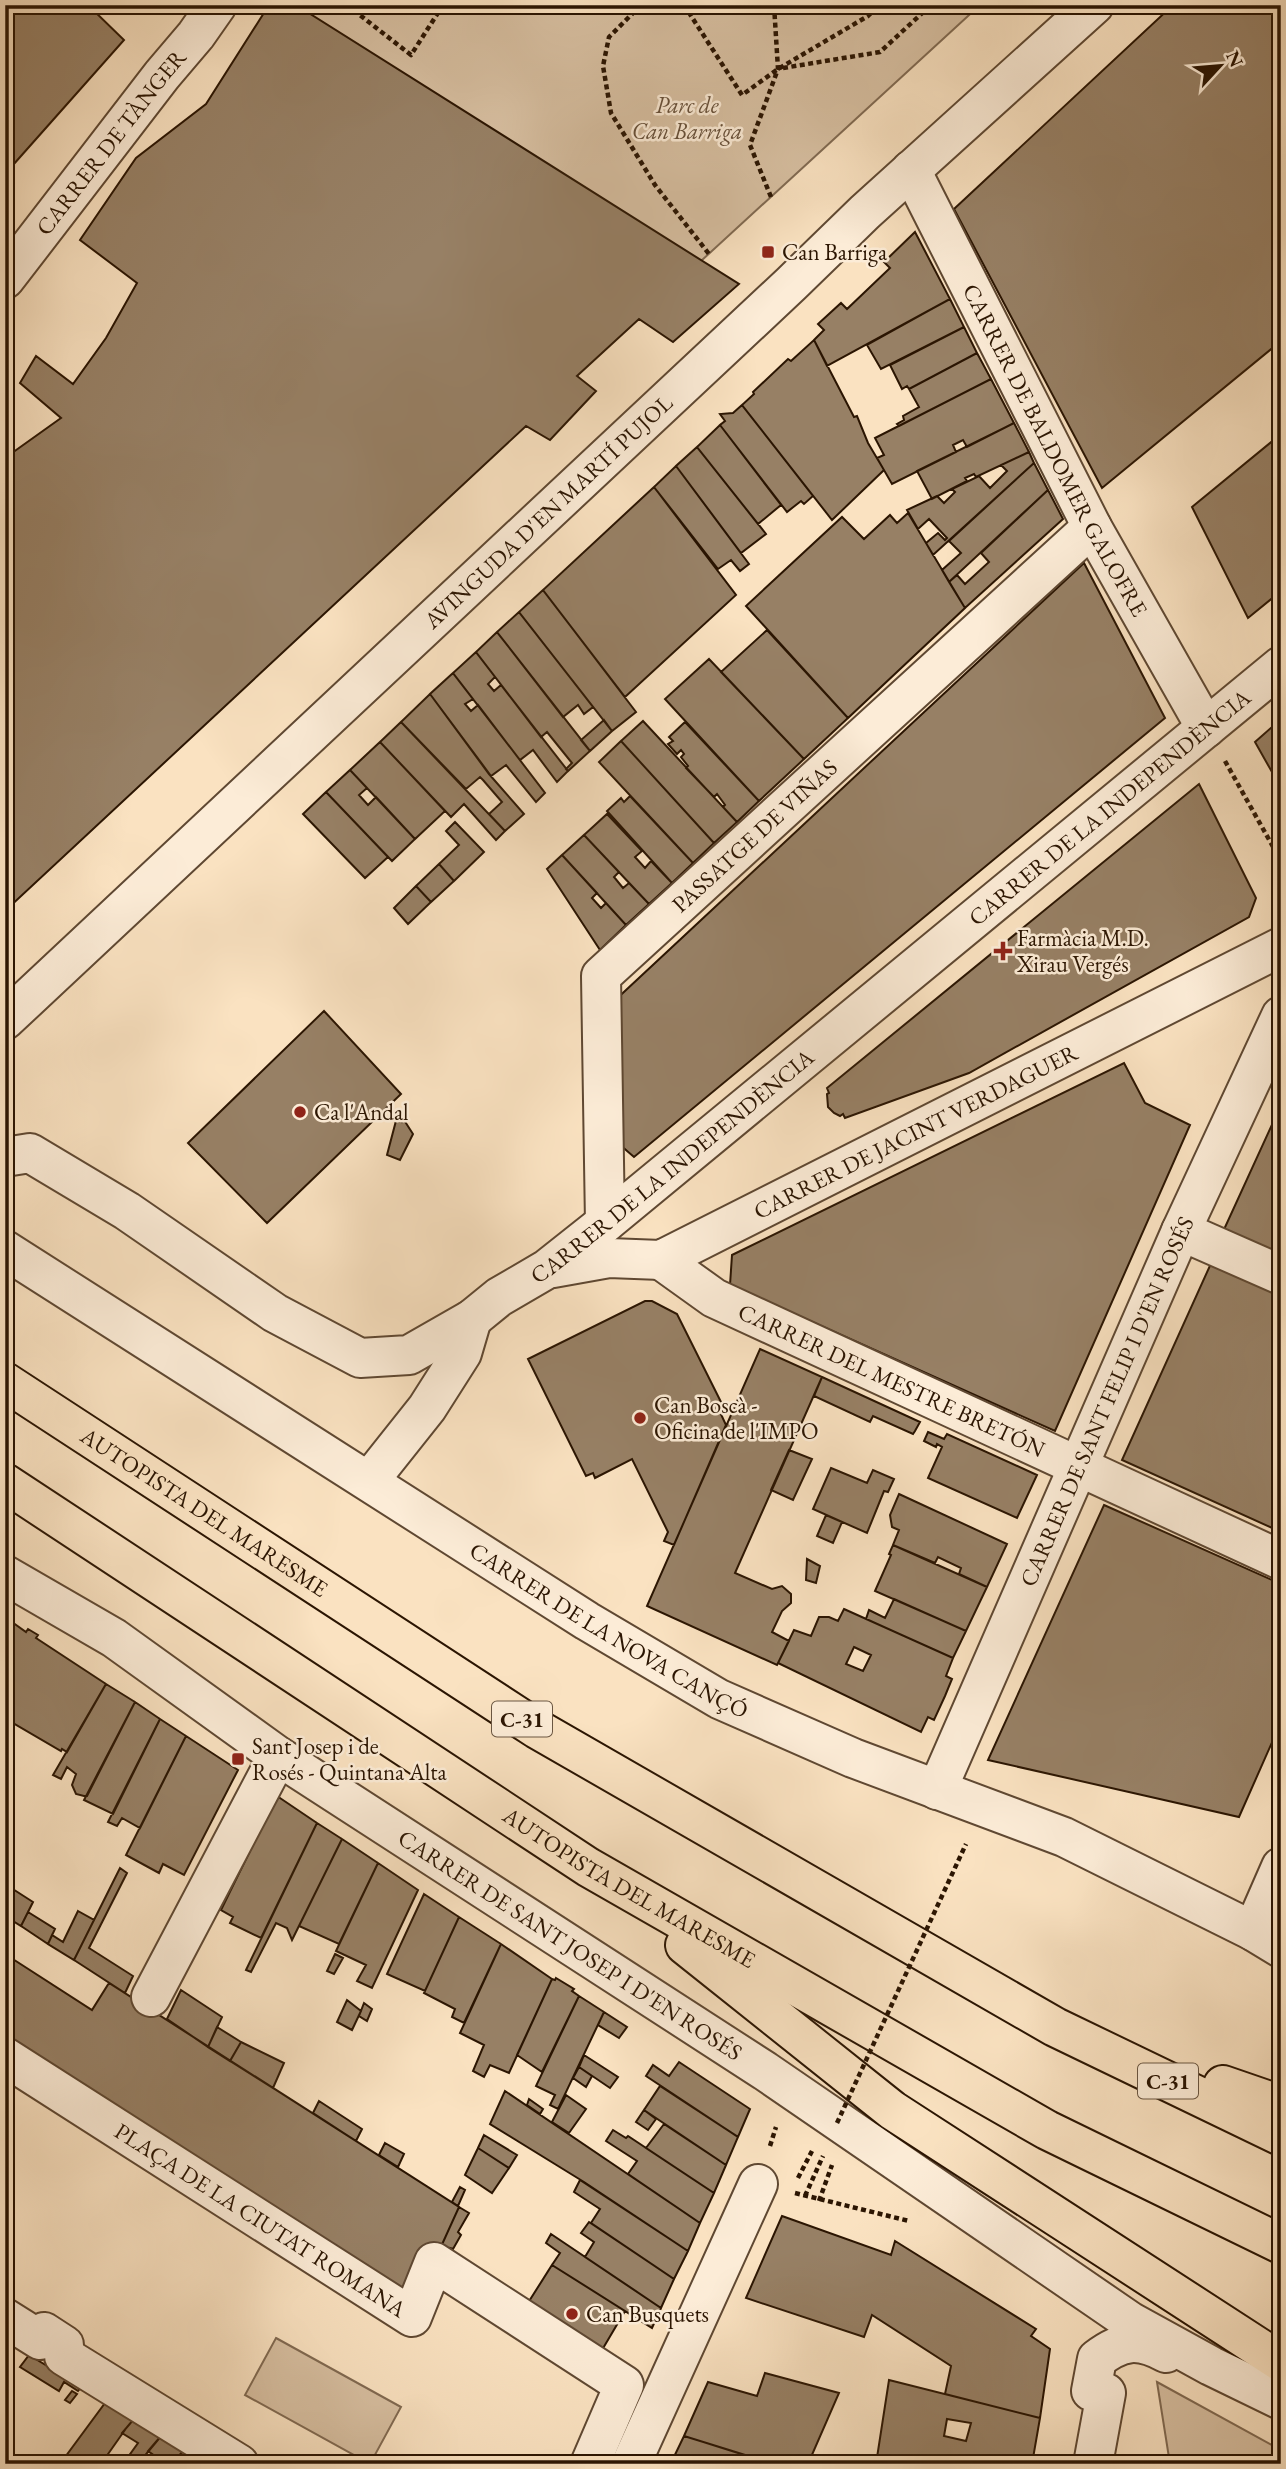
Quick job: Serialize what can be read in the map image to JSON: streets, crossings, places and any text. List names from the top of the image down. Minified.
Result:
{"streets":{"highway":["AUTOPISTA DEL MARESME","C-31"],"street":["CARRER DE TÀNGER","CARRER DE BALDOMER GALOFRE","AVINGUDA D'EN MARTÍ PUJOL","CARRER DE LA INDEPENDÈNCIA","PASSATGE DE VIÑAS","CARRER DE JACINT VERDAGUER","CARRER DEL MESTRE BRETÓN","CARRER DE SANT FELIP I D'EN ROSÉS","CARRER DE LA NOVA CANÇÓ","CARRER DE SANT JOSEP I D'EN ROSÉS","PLAÇA DE LA CIUTAT ROMANA"]},"crossings":[["CARRER DE BALDOMER GALOFRE","AVINGUDA D'EN MARTÍ PUJOL"],["CARRER DE BALDOMER GALOFRE","CARRER DE LA INDEPENDÈNCIA"],["CARRER DE BALDOMER GALOFRE","PASSATGE DE VIÑAS"],["CARRER DE LA INDEPENDÈNCIA","PASSATGE DE VIÑAS"],["CARRER DE LA INDEPENDÈNCIA","CARRER DE JACINT VERDAGUER"],["CARRER DE JACINT VERDAGUER","CARRER DEL MESTRE BRETÓN"],["CARRER DEL MESTRE BRETÓN","CARRER DE SANT FELIP I D'EN ROSÉS"],["CARRER DE SANT FELIP I D'EN ROSÉS","CARRER DE LA NOVA CANÇÓ"]],"parks":["Parc de Can Barriga"],"places":{"transit":["Can Barriga","Sant Josep i de Rosés - Quintana Alta"],"health":["Farmàcia M.D. Xirau Vergés"],"other":["Ca l'Andal","Can Boscà - Oficina de l'IMPO","Can Busquets"]},"north":"top right"}
